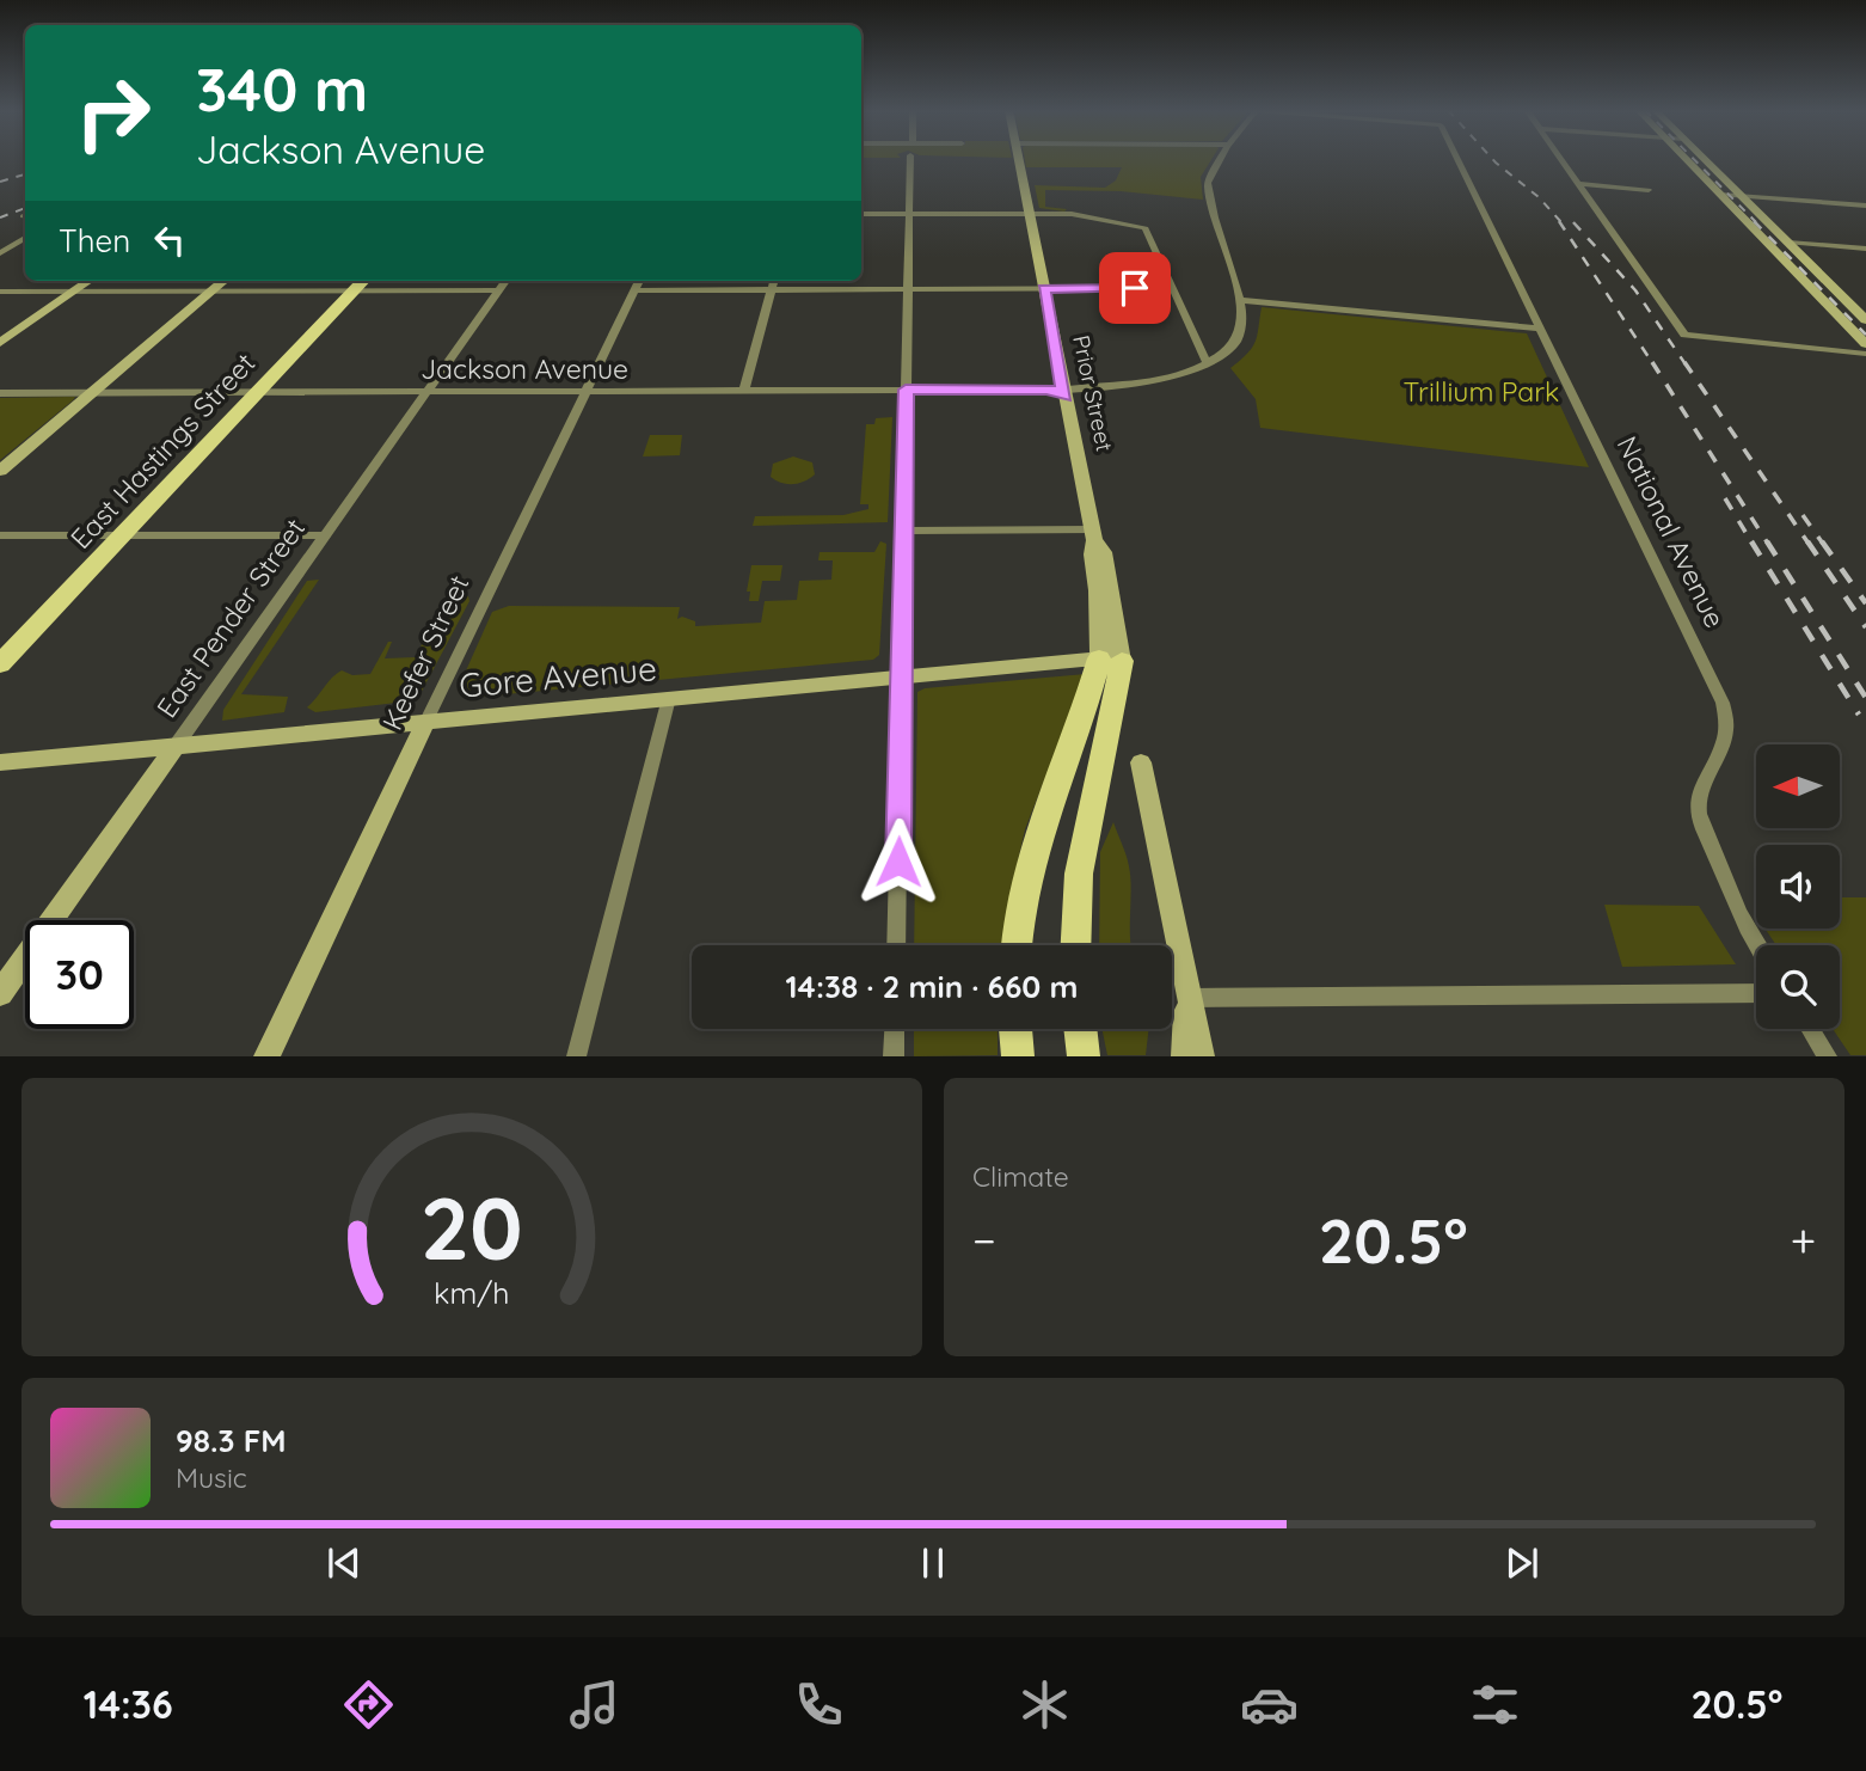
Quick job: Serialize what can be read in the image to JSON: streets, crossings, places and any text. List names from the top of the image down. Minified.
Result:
{"streets":{"main road":["Prior Street","East Hastings Street","East Pender Street","Keefer Street","Gore Avenue"],"street":["Jackson Avenue","National Avenue"]},"crossings":[["Jackson Avenue","Prior Street"],["Jackson Avenue","East Hastings Street"],["Jackson Avenue","East Pender Street"],["Jackson Avenue","Keefer Street"],["Prior Street","Gore Avenue"],["East Pender Street","Gore Avenue"],["Keefer Street","Gore Avenue"]],"parks":["Trillium Park"],"north":"left","page":{"turn":["340 m","Jackson Avenue"],"then":"Then","limit":"30","trip":"14:38 · 2 min · 660 m","tile":"Climate","heat":["−","20.5°","+"],"song":["98.3 FM","Music"],"tabs":["14:36","20.5°"],"gauge":["20","km/h"]}}
